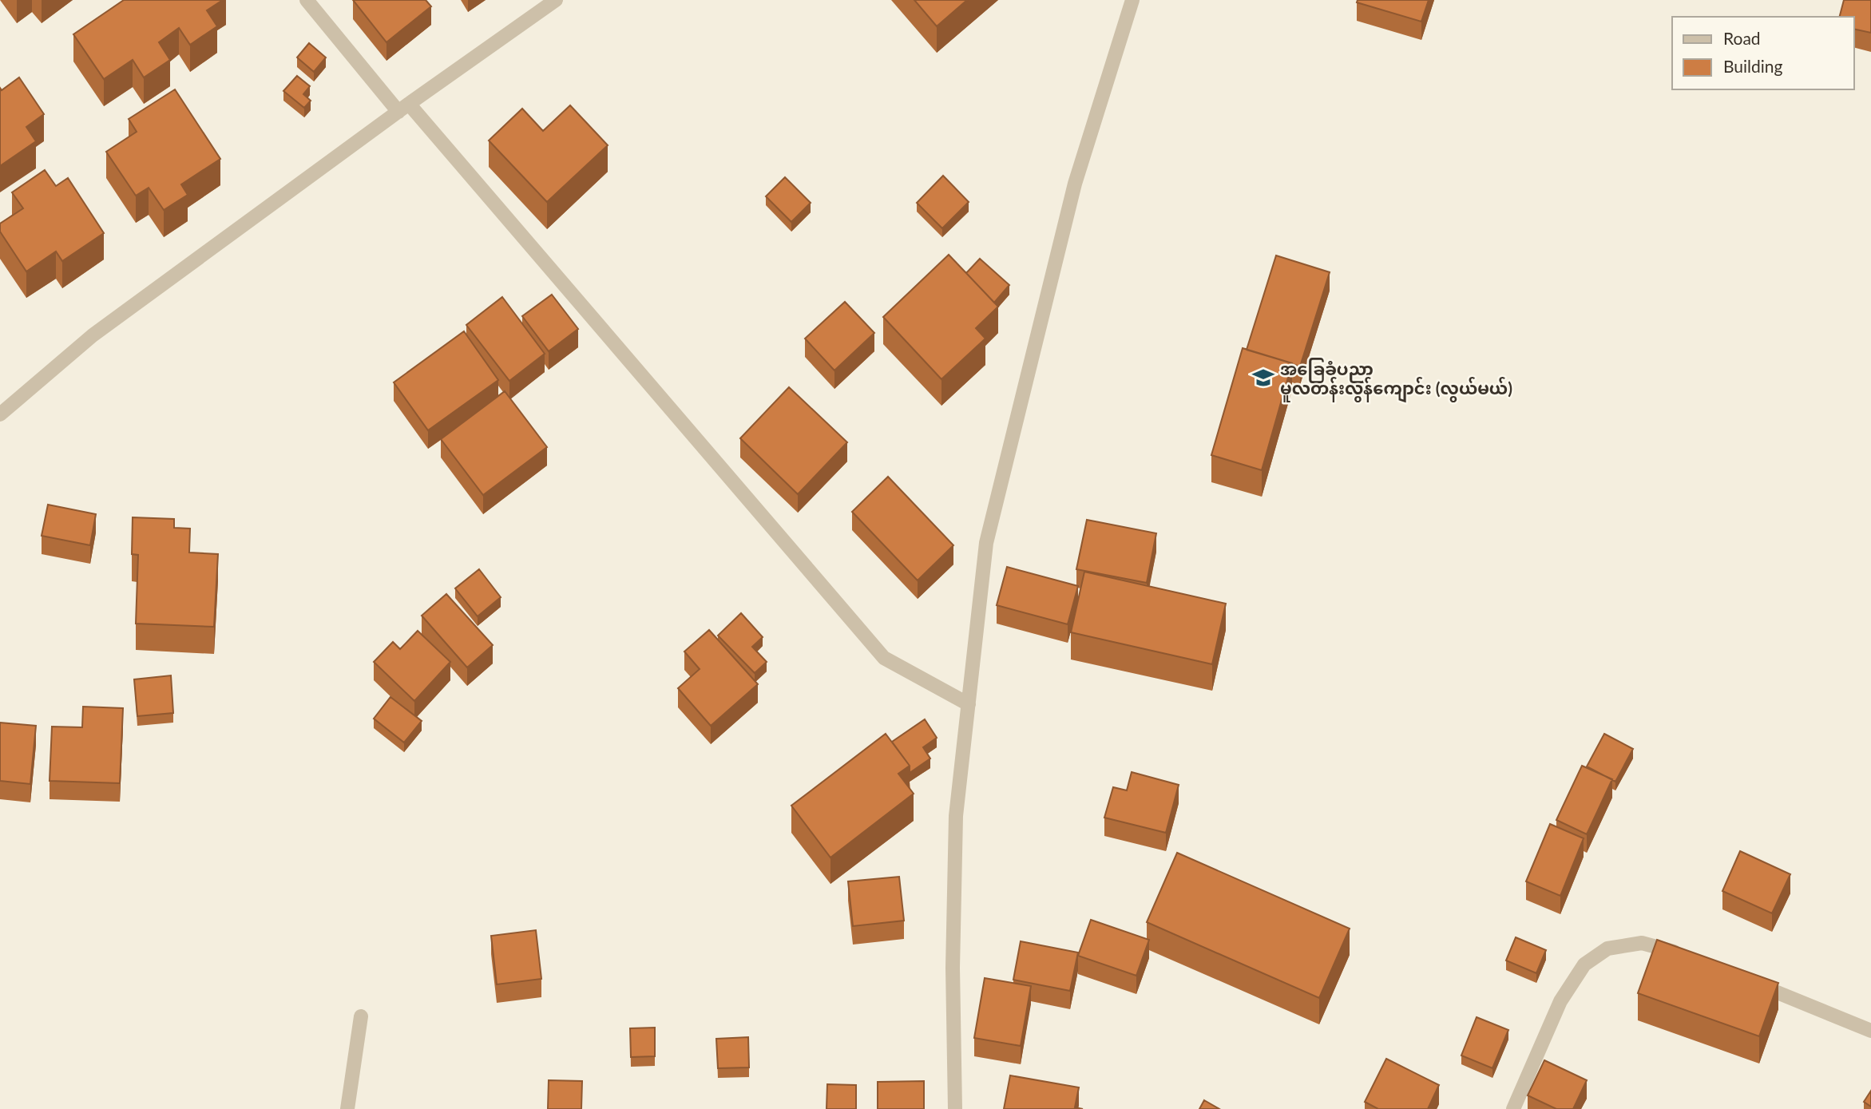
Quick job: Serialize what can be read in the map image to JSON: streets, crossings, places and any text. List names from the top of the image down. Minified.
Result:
{"places":{"school or university":["အခြေခံပညာ မူလတန်းလွန်ကျောင်း (လွယ်မယ်)"]},"legend":["Road","Building"]}
